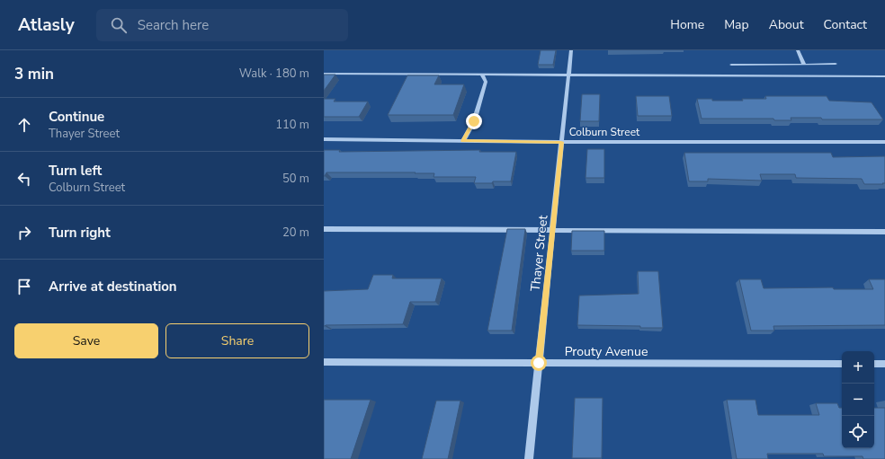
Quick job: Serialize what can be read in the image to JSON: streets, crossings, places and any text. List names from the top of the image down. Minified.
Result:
{"streets":{"street":["Colburn Street","Thayer Street","Prouty Avenue"]},"crossings":[["Colburn Street","Thayer Street"],["Thayer Street","Prouty Avenue"]],"page":{"header":"Atlasly","search":"Search here","nav":["Home","Map","About","Contact"],"heading":["3 min","Walk · 180 m"],"list":[["Continue","Thayer Street","110 m"],["Turn left","Colburn Street","50 m"],["Turn right","20 m"],"Arrive at destination"],"buttons":["Save","Share"],"map_buttons":["+","−"]}}
